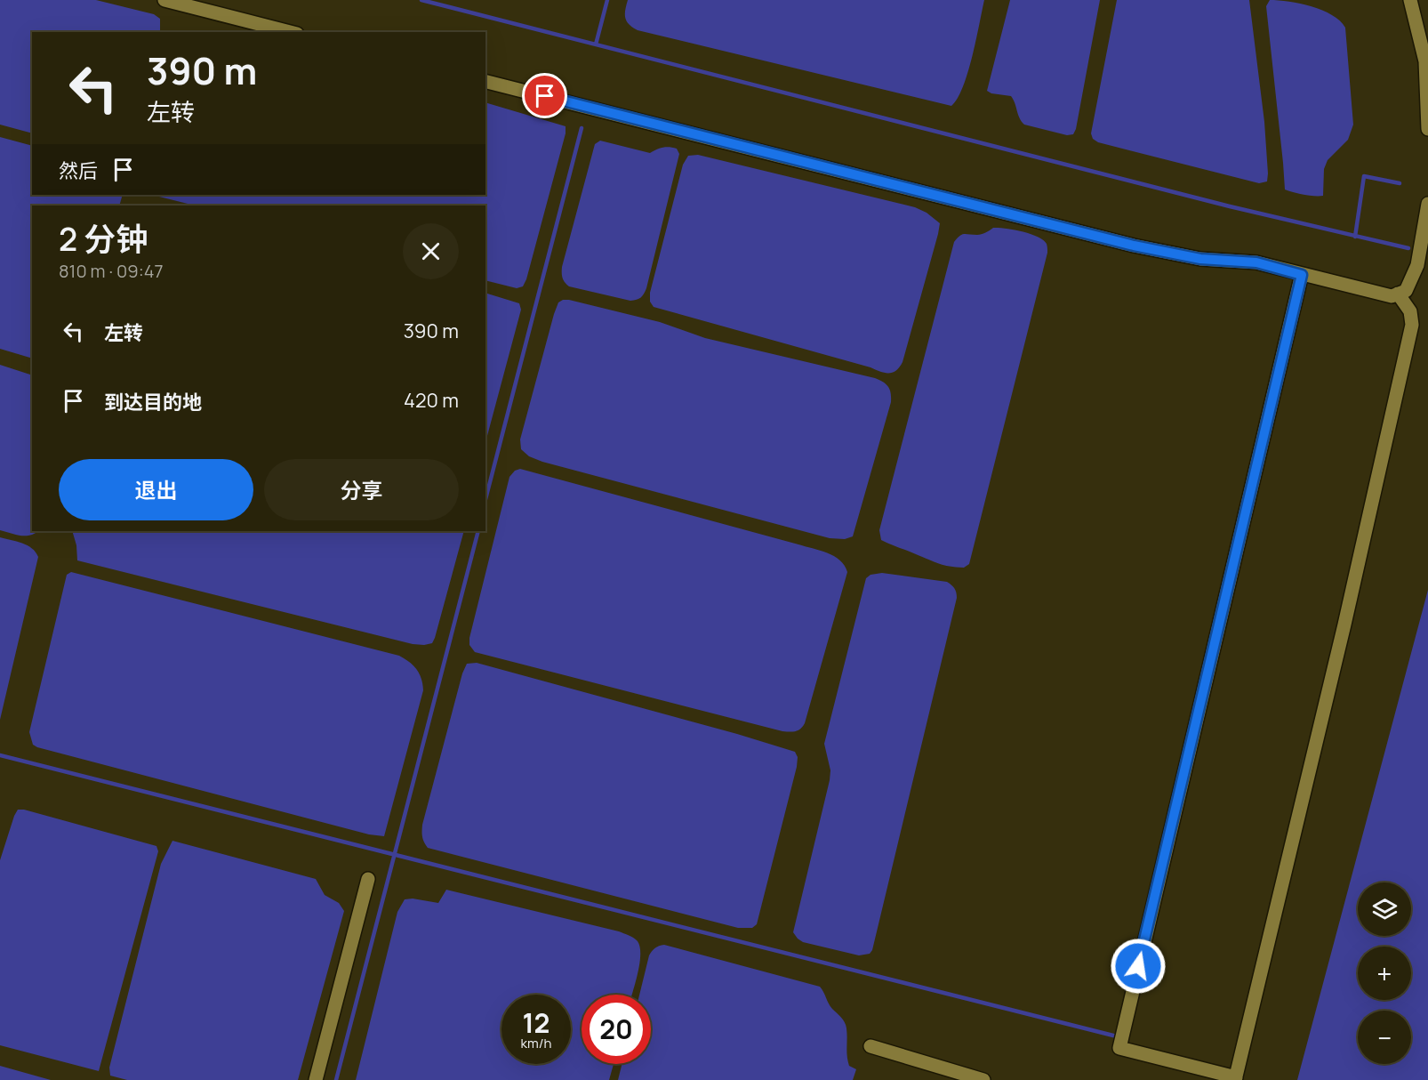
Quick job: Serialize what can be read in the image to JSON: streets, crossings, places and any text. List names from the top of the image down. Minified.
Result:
{"page":{"turn":["390 m","左转"],"then":"然后","heading":["2 分钟","810 m · 09:47"],"list":[{"name":"左转","value":"390 m"},{"name":"到达目的地","value":"420 m"}],"buttons":["退出","分享"],"map_buttons":["+","−"],"speed":"12 km/h","limit":"20"}}
